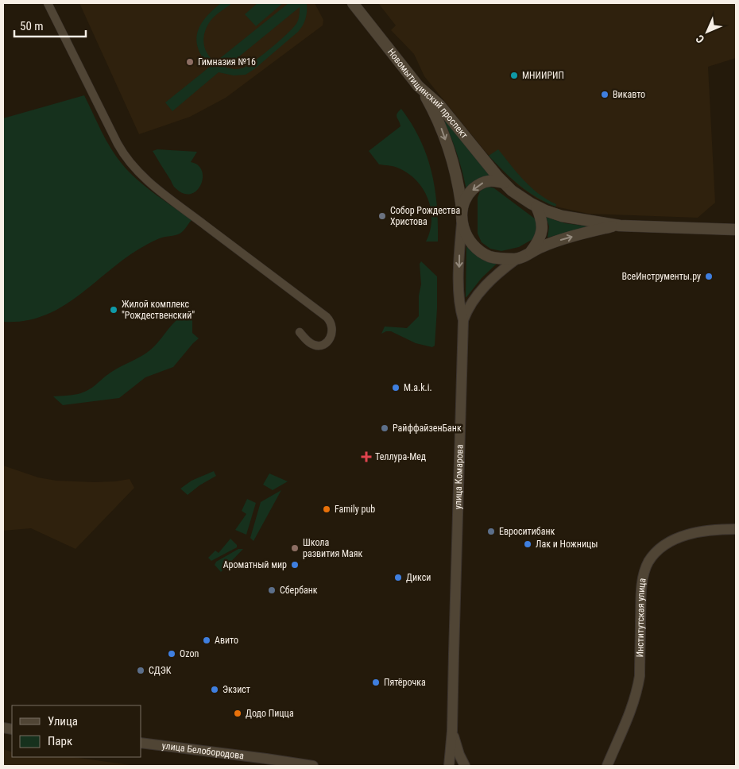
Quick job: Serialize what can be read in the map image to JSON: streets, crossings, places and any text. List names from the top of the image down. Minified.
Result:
{"streets":{"main road":["Новомытищинский проспект"],"street":["улица Комарова","Институтская улица","улица Белобородова"]},"crossings":[["Новомытищинский проспект","улица Комарова"]],"places":{"other":["Гимназия №16","МНИИРИП","Викавто","Собор Рождества Христова","ВсеИнструменты.ру","Жилой комплекс \"Рождественский\"","M.a.k.i.","РайффайзенБанк","Family pub","Евроситибанк","Лак и Ножницы","Школа развития Маяк","Ароматный мир","Дикси","Сбербанк","Авито","Ozon","СДЭК","Пятёрочка","Экзист","Додо Пицца"],"health":["Теллура-Мед"]},"legend":["Улица","Парк"],"scale_bar":"50 m","north":"bottom left"}
